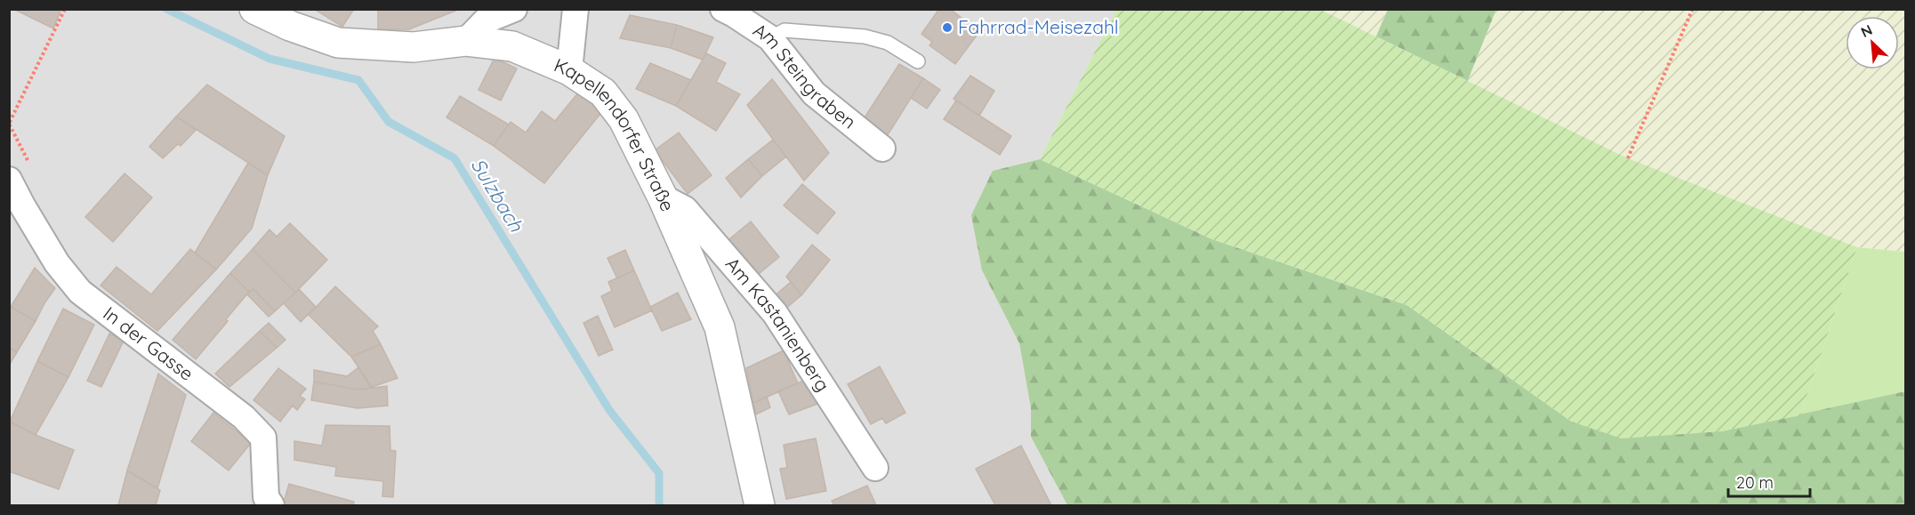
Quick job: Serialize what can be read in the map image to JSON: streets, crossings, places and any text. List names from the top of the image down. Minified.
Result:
{"streets":{"street":["Am Steingraben","Kapellendorfer Straße","Am Kastanienberg","In der Gasse"]},"crossings":[["Kapellendorfer Straße","Am Kastanienberg"]],"water":["Sulzbach"],"places":["Fahrrad-Meisezahl"],"scale_bar":"20 m","north":"top left"}
